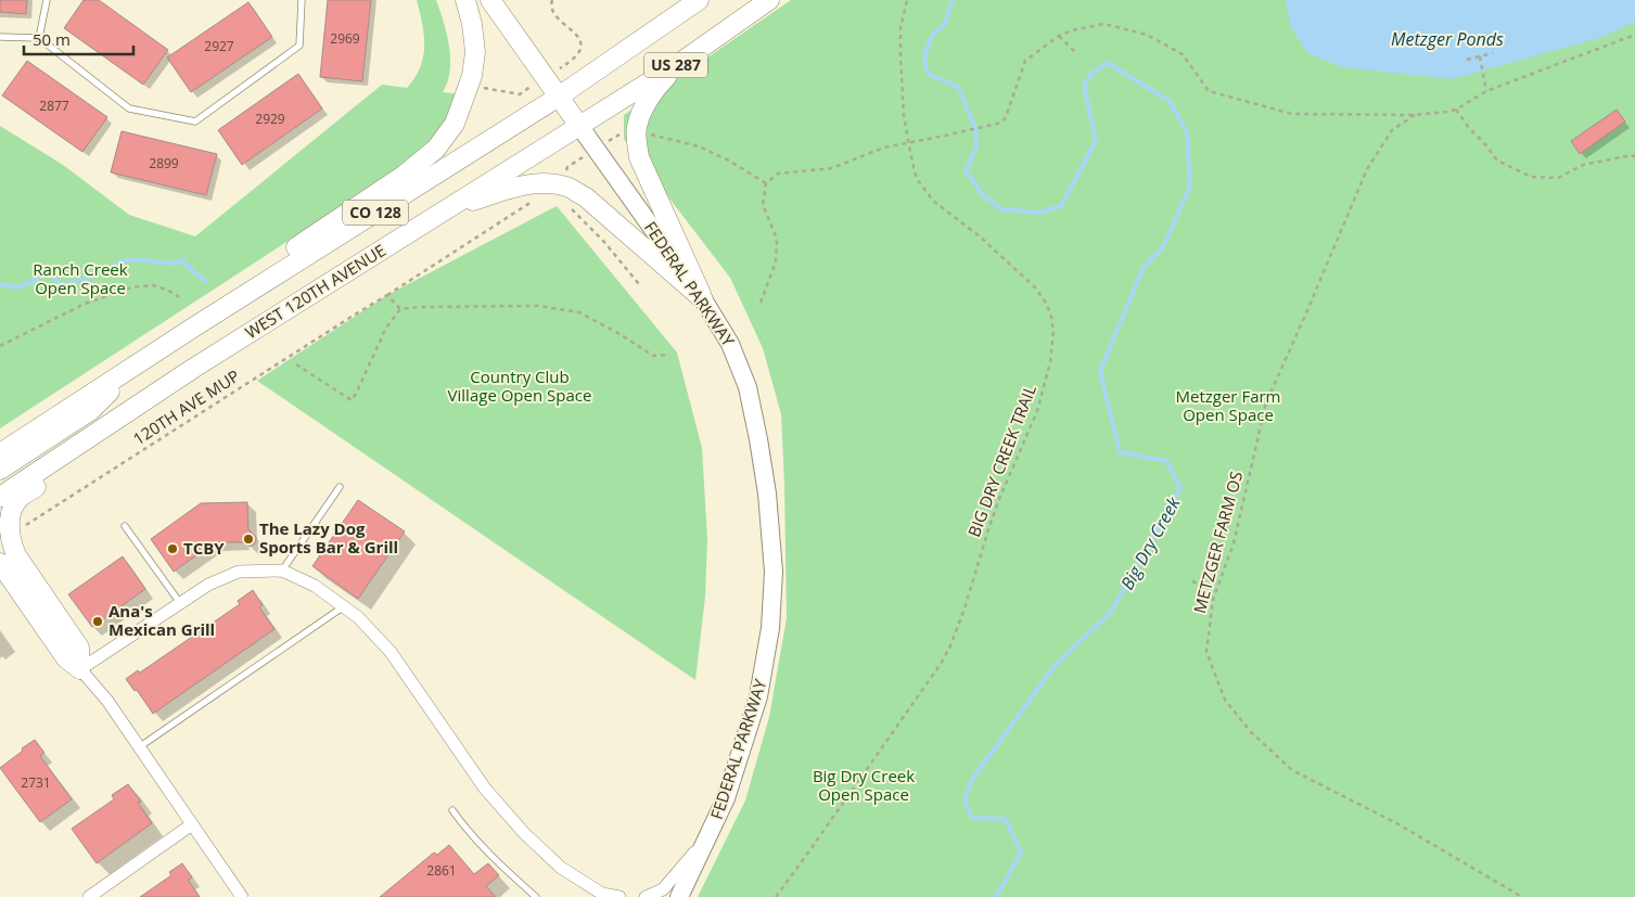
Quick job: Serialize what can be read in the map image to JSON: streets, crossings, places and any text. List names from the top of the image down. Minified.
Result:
{"streets":{"main road":["US 287","CO 128","FEDERAL PARKWAY","WEST 120TH AVENUE"],"path":["120TH AVE MUP","BIG DRY CREEK TRAIL","METZGER FARM OS"]},"crossings":[["US 287","CO 128"],["FEDERAL PARKWAY","WEST 120TH AVENUE"],["BIG DRY CREEK TRAIL","METZGER FARM OS"]],"water":["Metzger Ponds","Big Dry Creek"],"parks":["Ranch Creek Open Space","Country Club Village Open Space","Metzger Farm Open Space","Big Dry Creek Open Space"],"places":["The Lazy Dog Sports Bar & Grill","TCBY","Ana's Mexican Grill"],"house_numbers":["2969","2927","2877","2929","2899","2731","2861"],"scale_bar":"50 m"}
